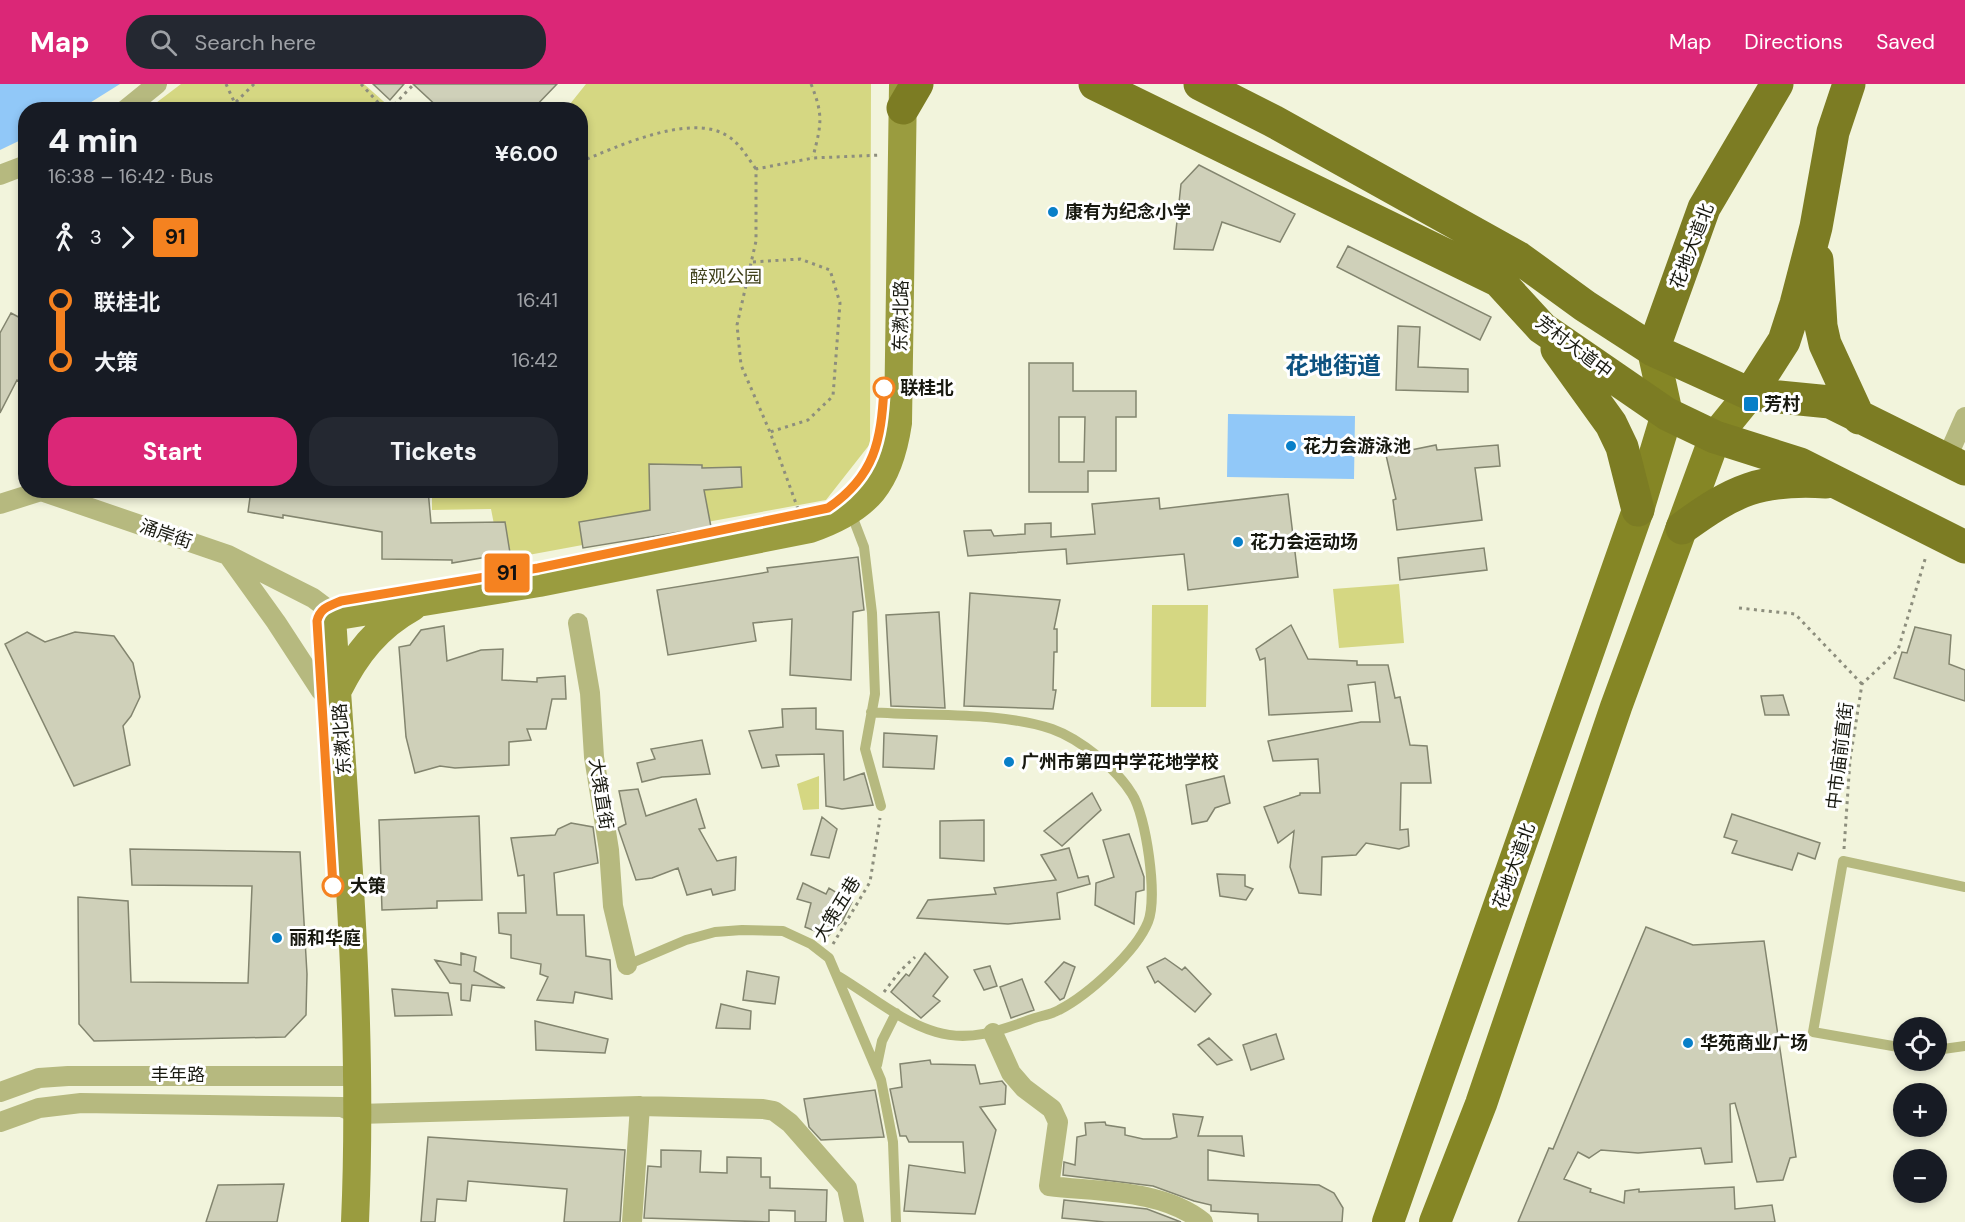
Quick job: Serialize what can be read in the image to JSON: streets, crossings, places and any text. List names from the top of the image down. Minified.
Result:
{"streets":{"highway":["花地大道北","芳村大道中"],"main road":["东漖北路"],"street":["涌岸街","大策直街","丰年路"],"path":["中市庙前直街","大策五巷"]},"crossings":[["花地大道北","芳村大道中"],["东漖北路","涌岸街"],["东漖北路","丰年路"],["芳村大道中","中市庙前直街"]],"districts":["花地街道"],"parks":["醉观公园"],"places":{"other":["康有为纪念小学","联桂北","花力会游泳池","花力会运动场","广州市第四中学花地学校","大策","丽和华庭","华苑商业广场"],"transit":["芳村"]},"lines":["bus line 91"],"page":{"header":"Map","search":"Search here","nav":["Map","Directions","Saved"],"on_map":"91","heading":["4 min","16:38 – 16:42 · Bus","¥6.00"],"legs":["3","91"],"list":[{"name":"联桂北","value":"16:41"},{"name":"大策","value":"16:42"}],"buttons":["Start","Tickets"],"map_buttons":["+","−"]}}
